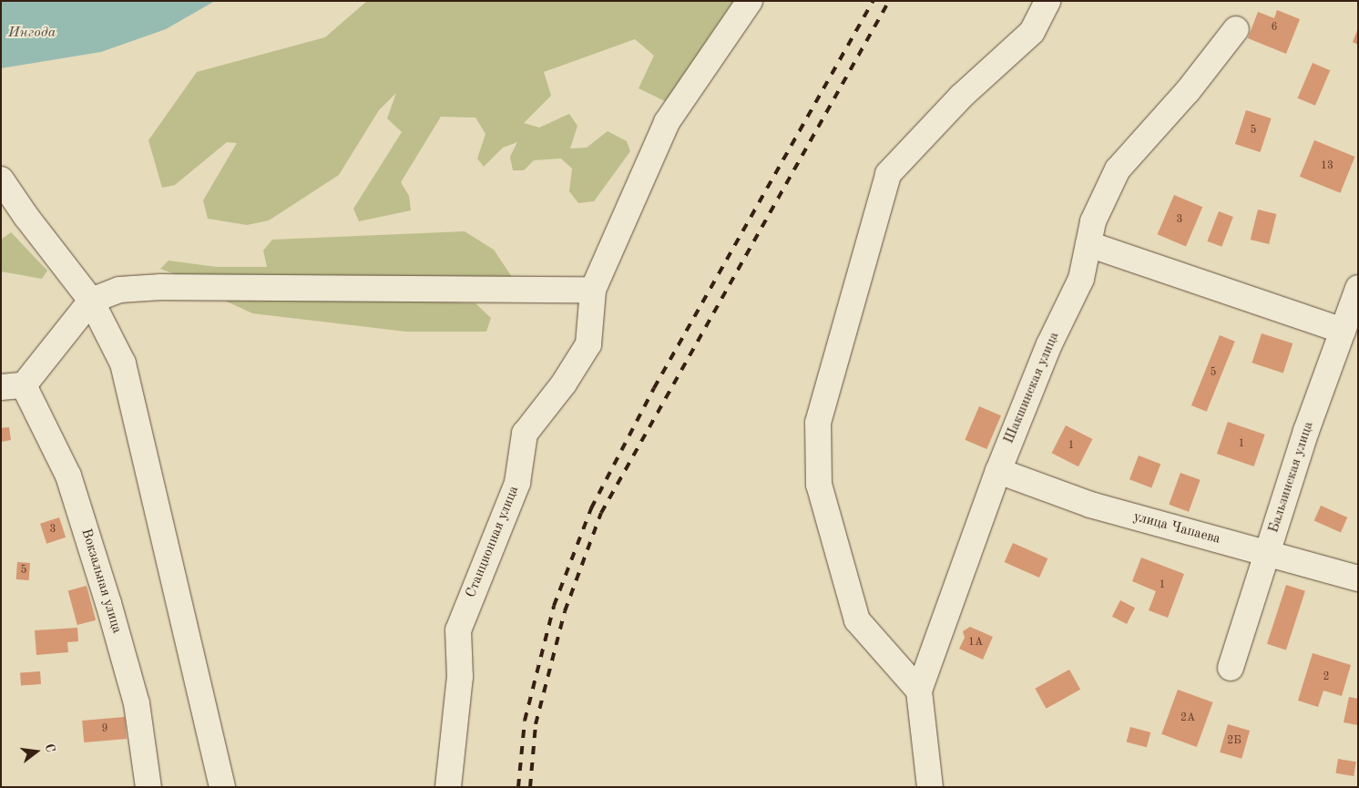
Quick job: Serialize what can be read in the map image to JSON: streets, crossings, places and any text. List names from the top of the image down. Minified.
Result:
{"streets":{"street":["Шакшинская улица","Бальзинская улица","улица Чапаева","Станционная улица","Вокзальная улица"]},"crossings":[["Шакшинская улица","улица Чапаева"],["Бальзинская улица","улица Чапаева"]],"water":["Ингода"],"house_numbers":["6","5","13","3","5","1","1","3","5","1","1А","2","2А","9","2Б"],"north":"right"}
